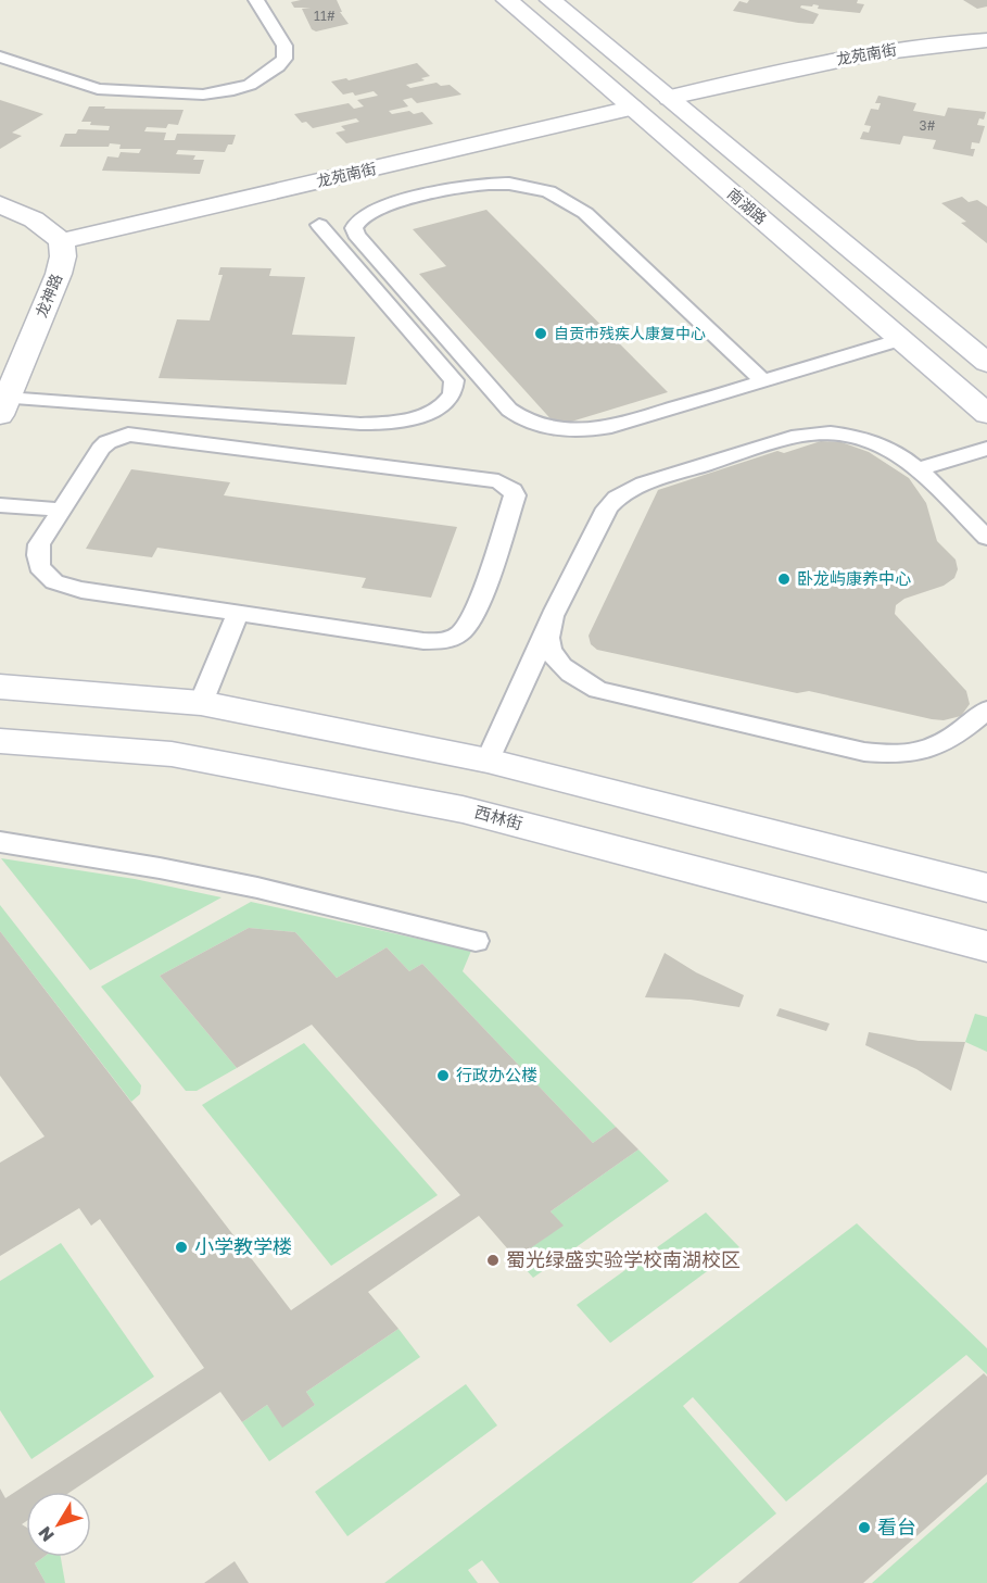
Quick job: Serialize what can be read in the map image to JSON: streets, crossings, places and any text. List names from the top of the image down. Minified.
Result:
{"streets":{"main road":["龙苑南街","南湖路","龙神路","西林街"]},"crossings":[["龙苑南街","南湖路"],["龙苑南街","龙神路"]],"places":["自贡市残疾人康复中心","卧龙屿康养中心","行政办公楼","小学教学楼","蜀光绿盛实验学校南湖校区","看台"],"house_numbers":["11#","3#"],"north":"bottom left"}
